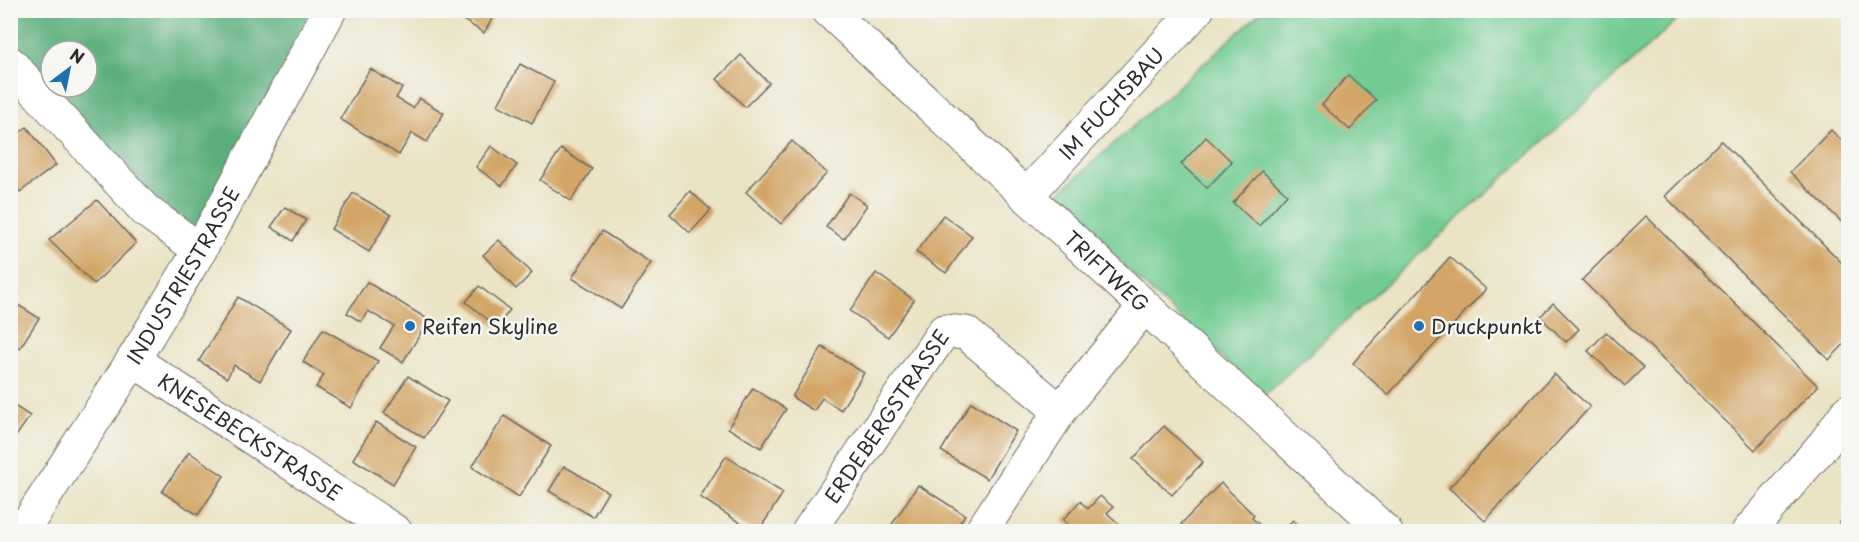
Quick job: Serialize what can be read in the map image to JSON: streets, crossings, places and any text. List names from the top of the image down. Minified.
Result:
{"streets":{"street":["IM FUCHSBAU","TRIFTWEG","INDUSTRIESTRASSE","ERDEBERGSTRASSE","KNESEBECKSTRASSE"]},"crossings":[["IM FUCHSBAU","TRIFTWEG"],["INDUSTRIESTRASSE","KNESEBECKSTRASSE"]],"places":["Reifen Skyline","Druckpunkt"],"north":"top right"}
